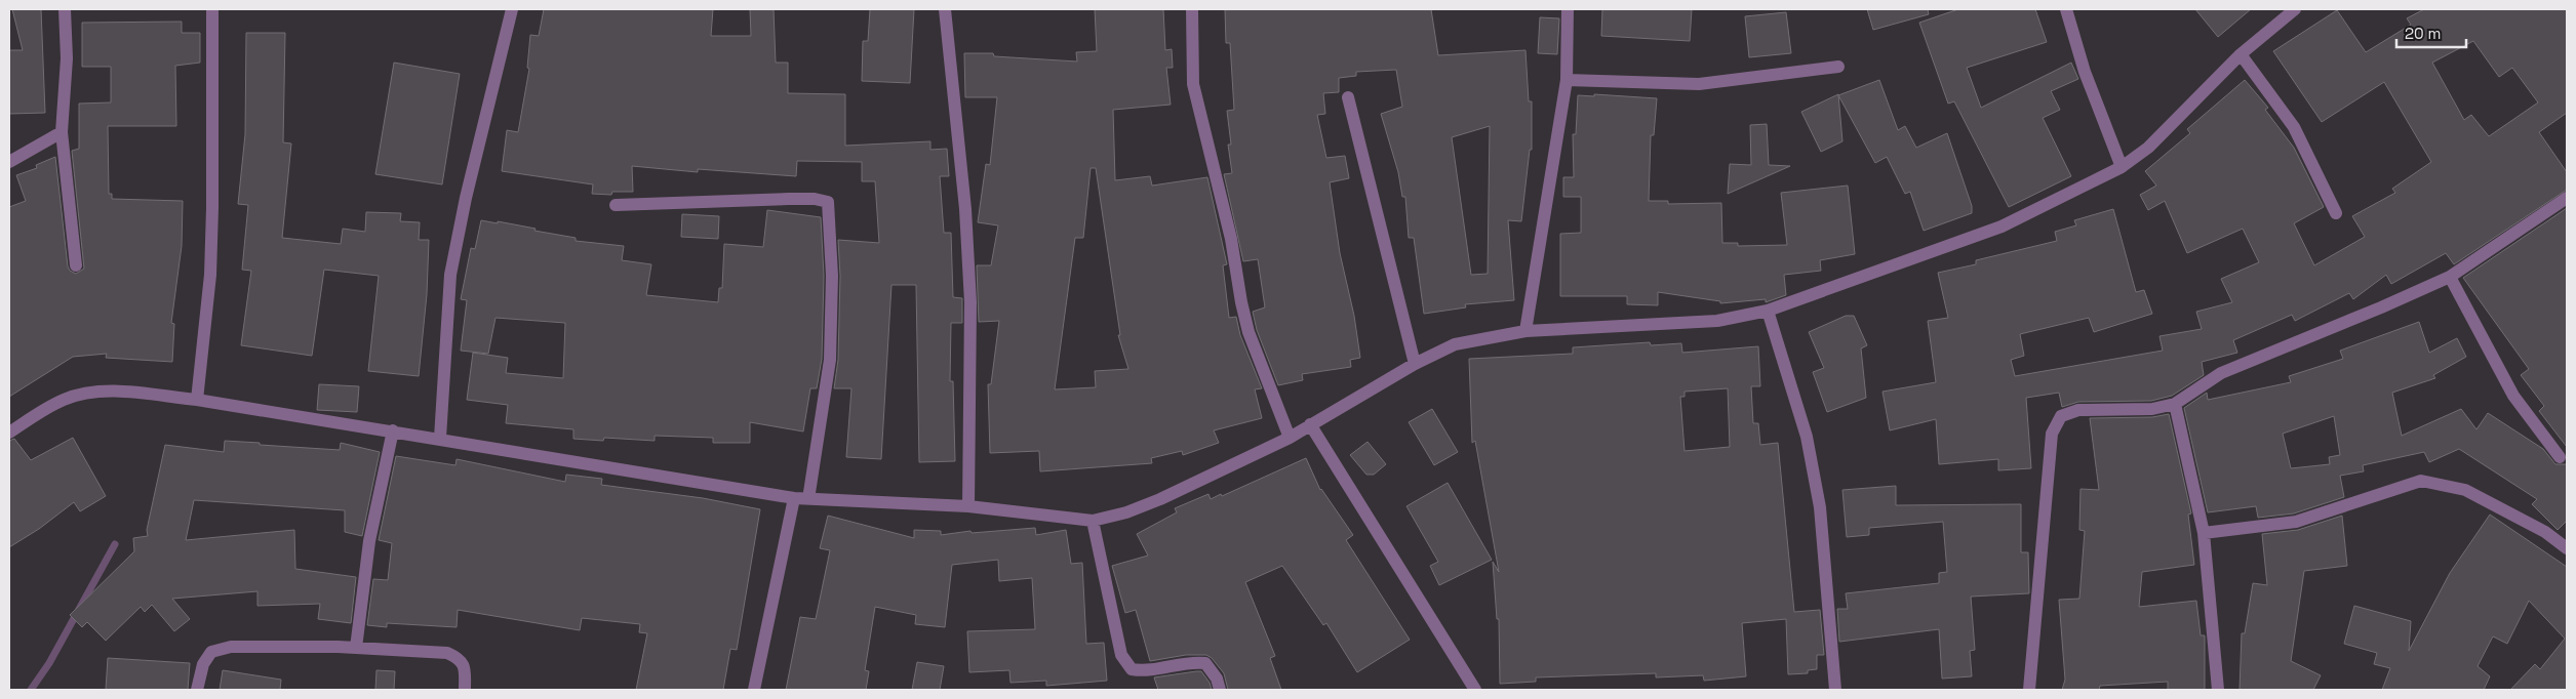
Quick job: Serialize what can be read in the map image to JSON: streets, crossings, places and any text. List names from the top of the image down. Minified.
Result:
{"scale_bar":"20 m"}
